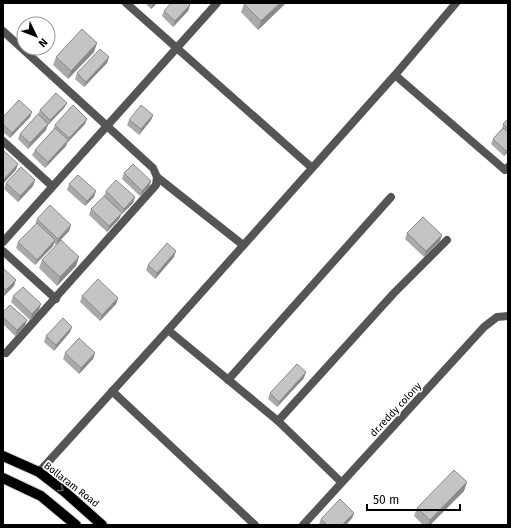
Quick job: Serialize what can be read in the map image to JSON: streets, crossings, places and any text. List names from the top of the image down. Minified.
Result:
{"streets":{"main road":["Bollaram Road"],"street":["dr.reddy colony"]},"scale_bar":"50 m","north":"bottom right"}
